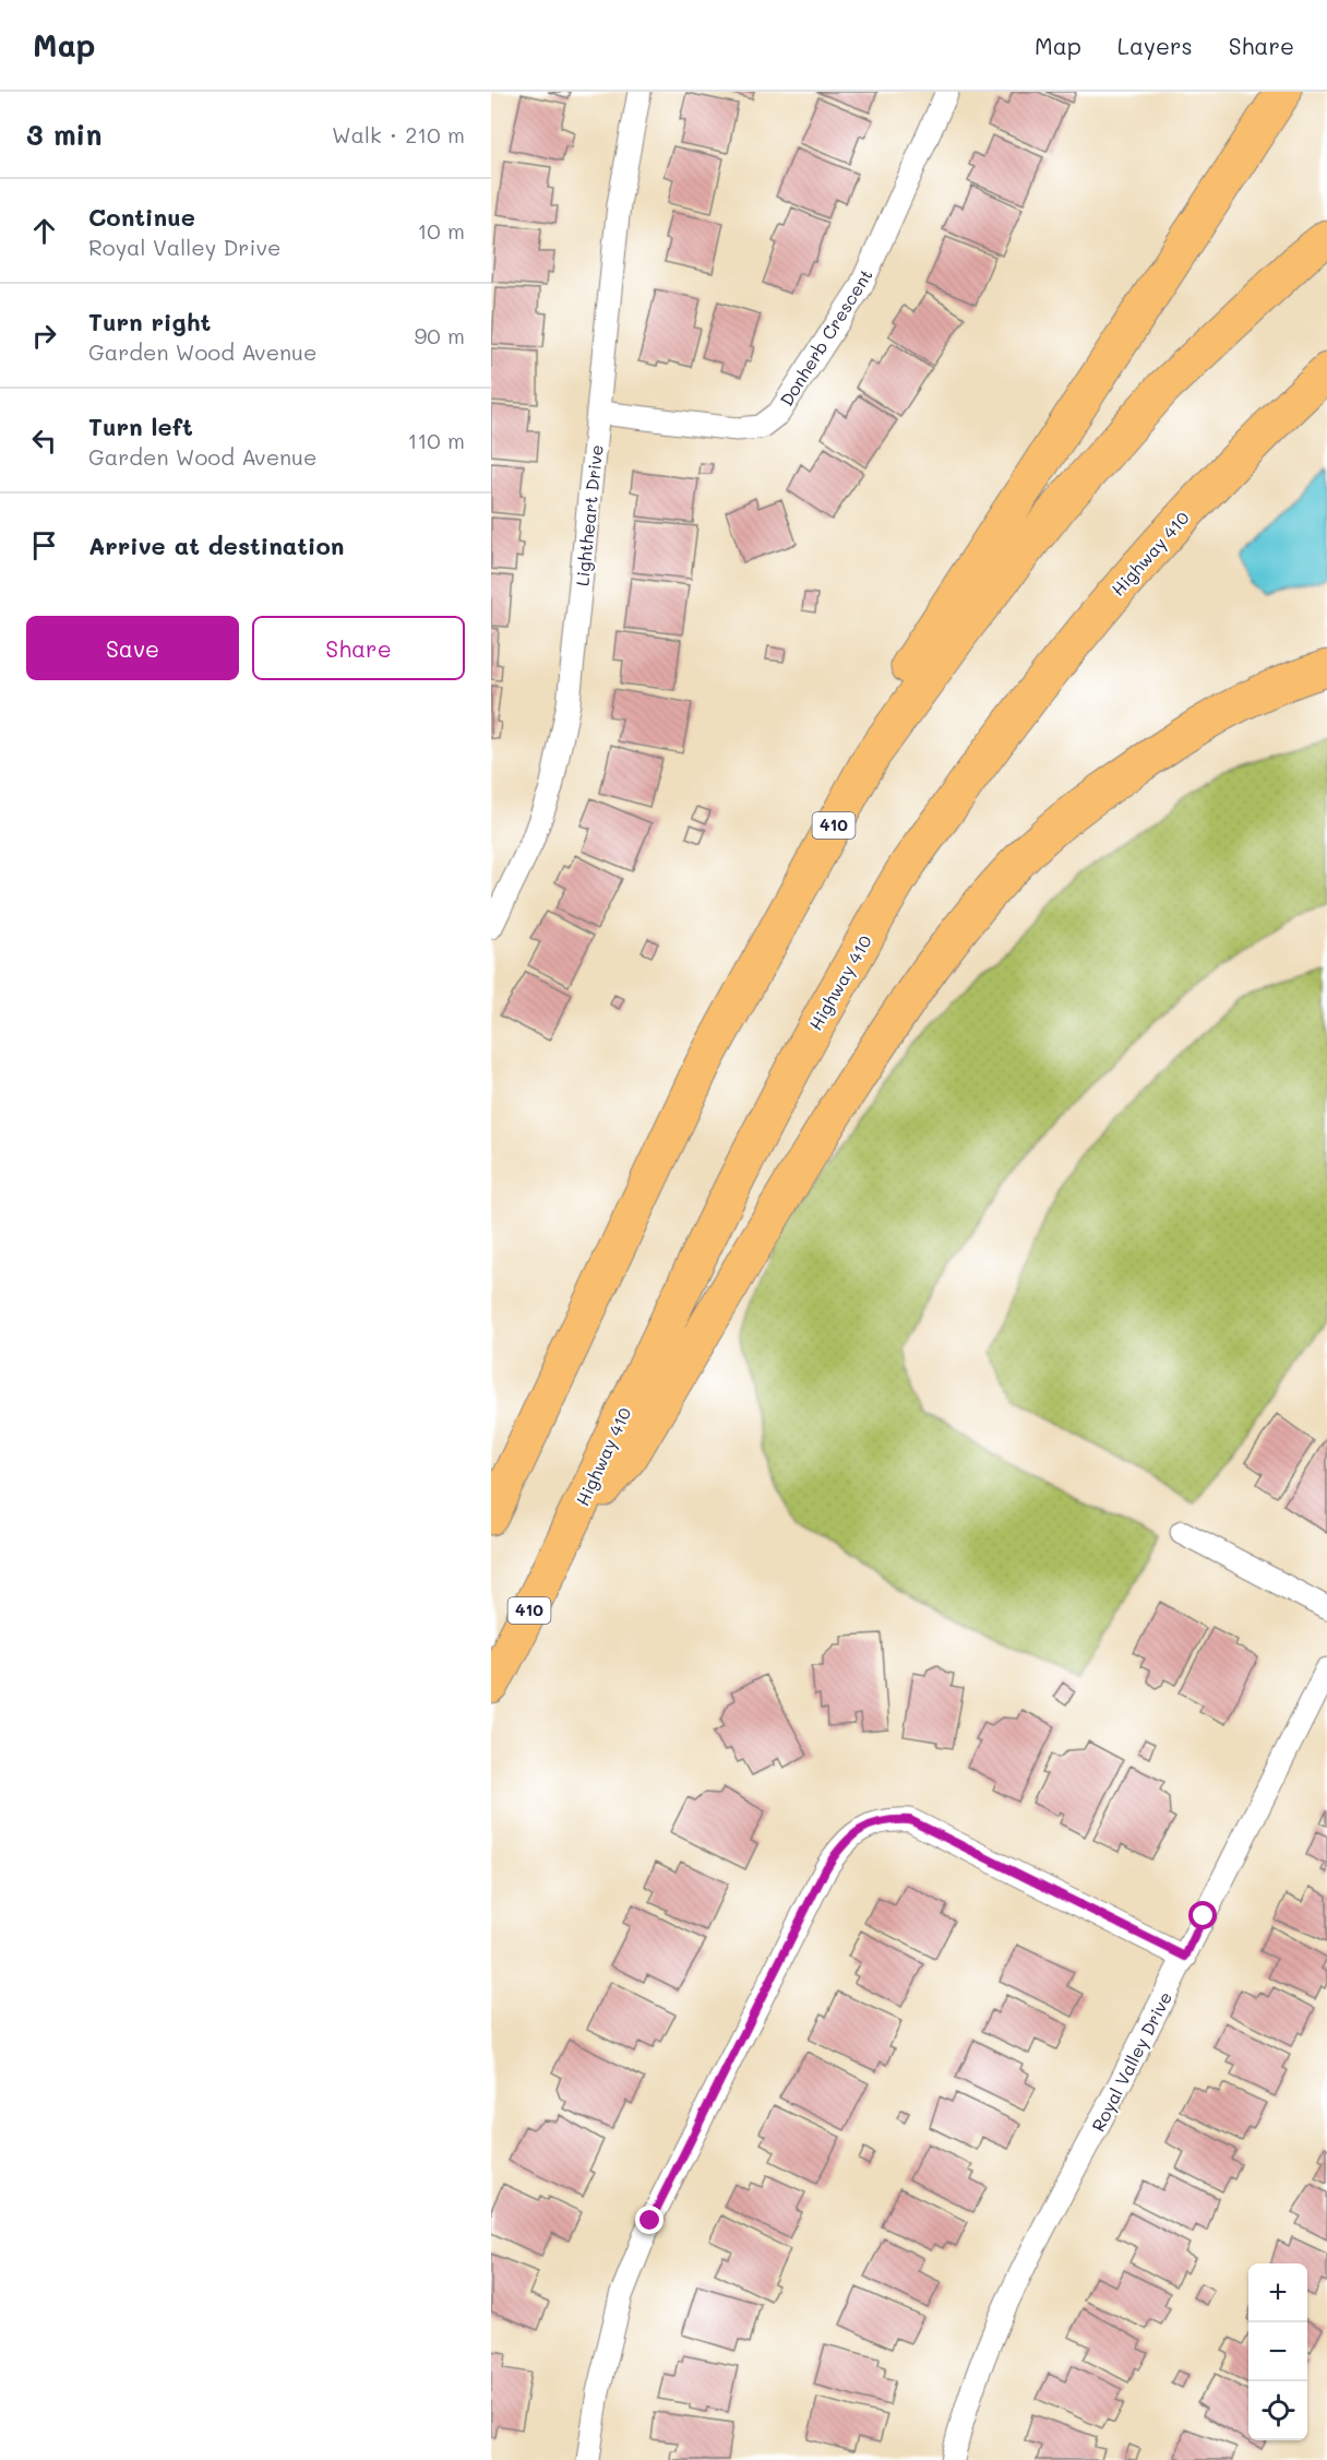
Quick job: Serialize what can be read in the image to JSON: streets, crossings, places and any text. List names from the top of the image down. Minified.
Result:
{"streets":{"highway":["Highway 410","410"],"street":["Donherb Crescent","Lightheart Drive","Royal Valley Drive"]},"crossings":[["Donherb Crescent","Lightheart Drive"]],"page":{"header":"Map","nav":["Map","Layers","Share"],"heading":["3 min","Walk · 210 m"],"list":[["Continue","Royal Valley Drive","10 m"],["Turn right","Garden Wood Avenue","90 m"],["Turn left","Garden Wood Avenue","110 m"],"Arrive at destination"],"buttons":["Save","Share"],"map_buttons":["+","−"]}}
